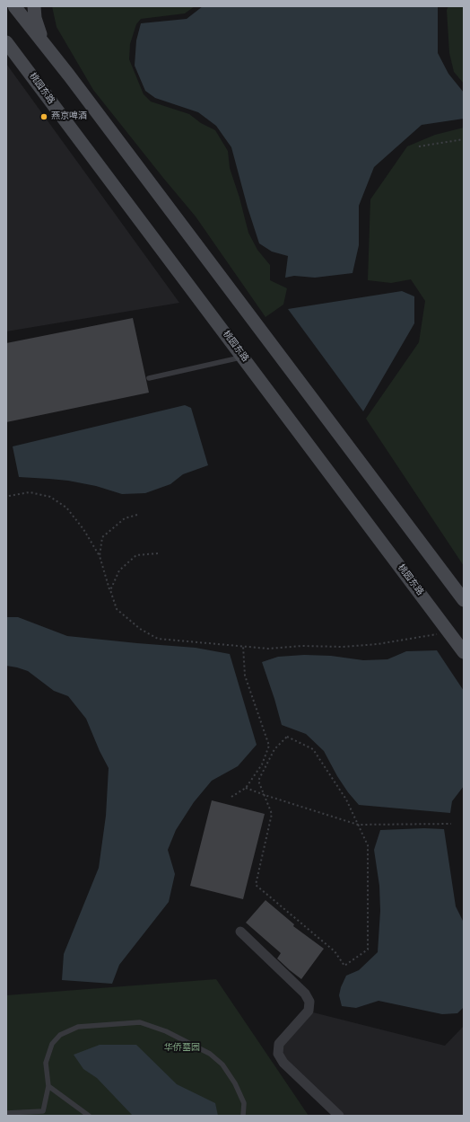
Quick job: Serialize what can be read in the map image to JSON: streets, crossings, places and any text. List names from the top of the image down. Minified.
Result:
{"streets":{"main road":["桃园东路"]},"parks":["华侨墓园"],"places":["燕京啤酒"]}
